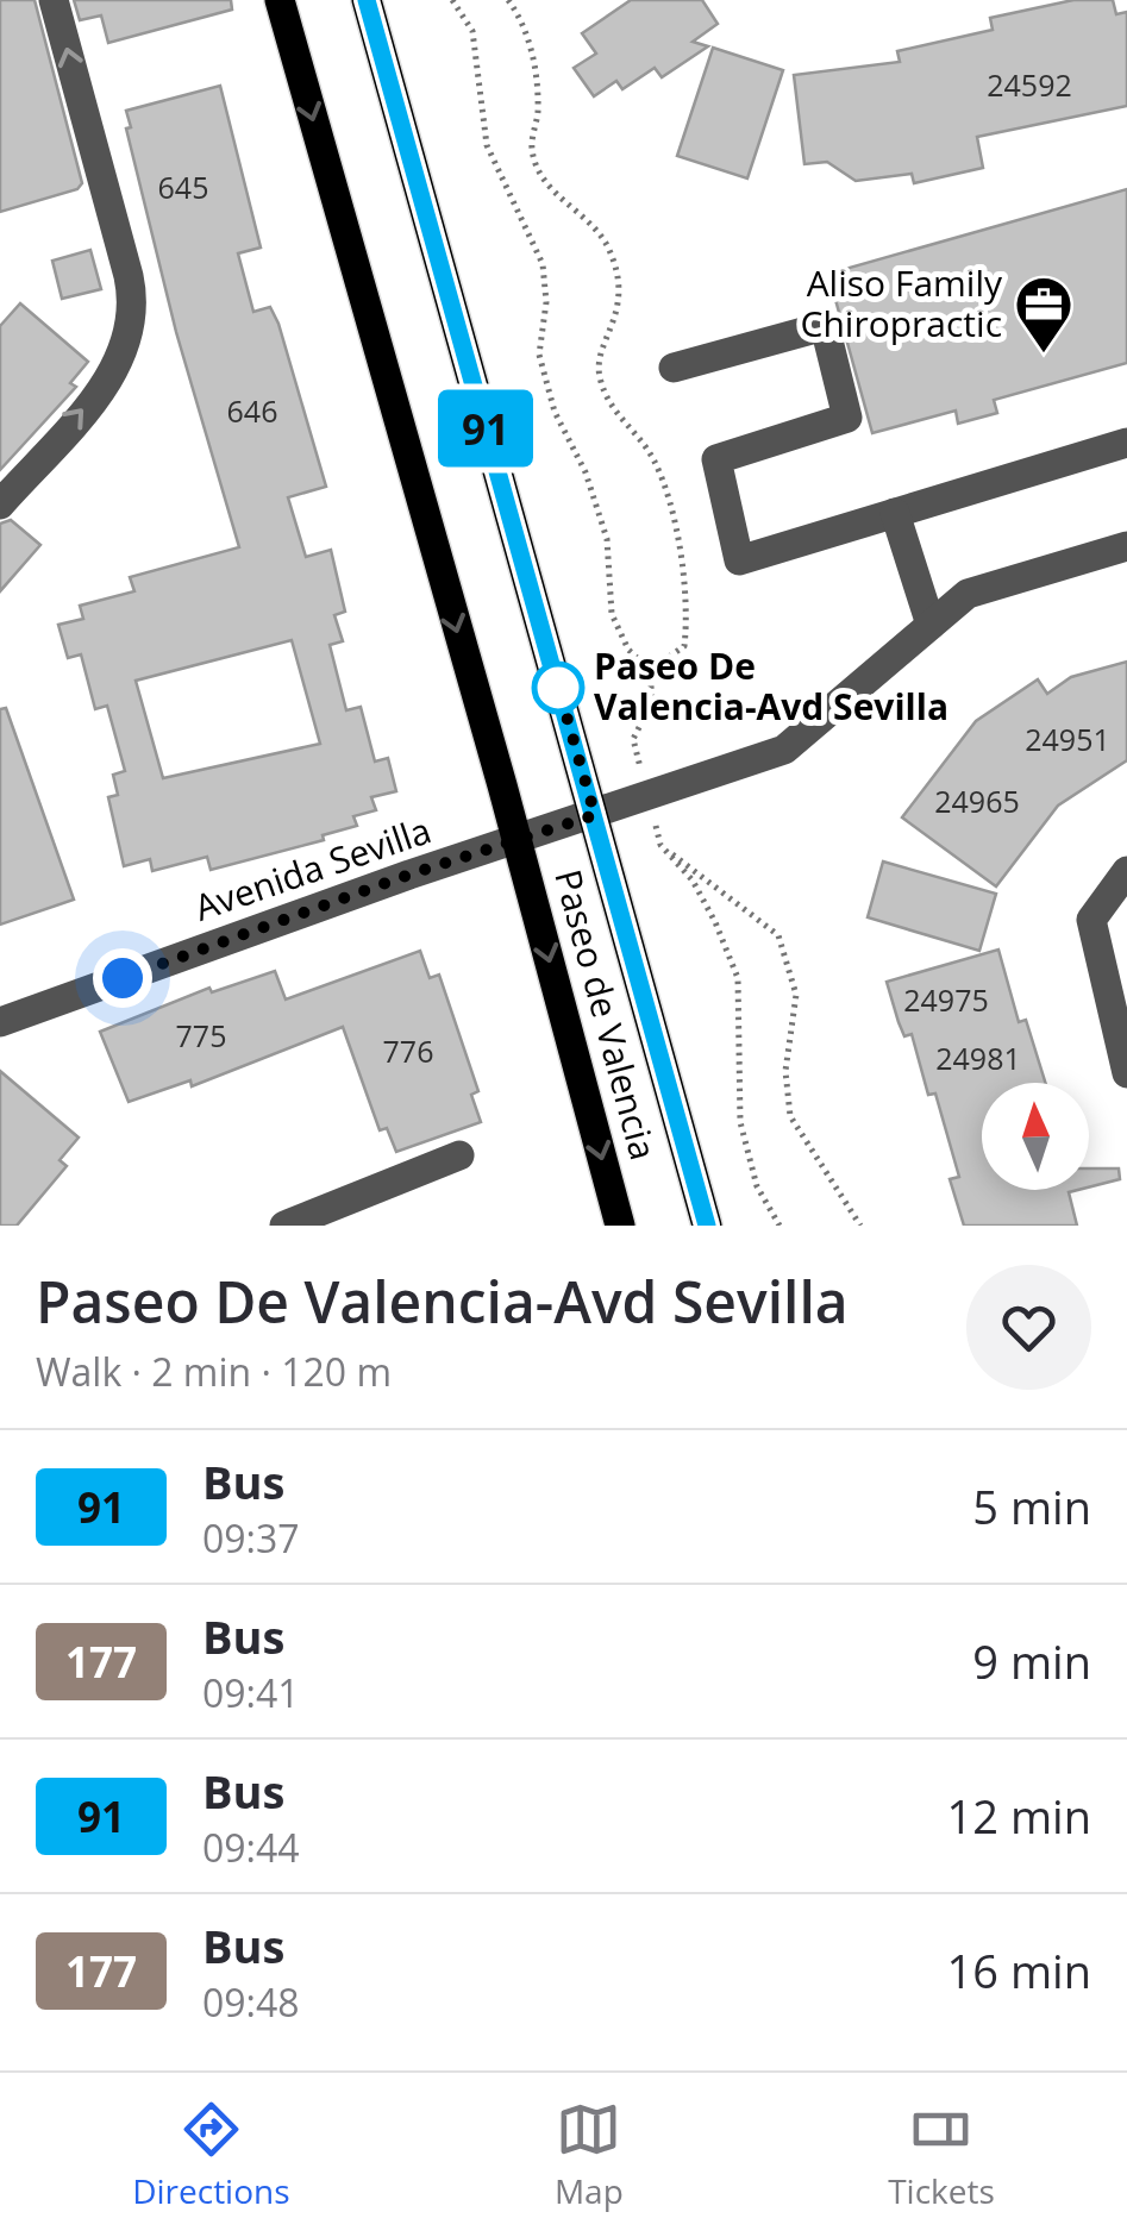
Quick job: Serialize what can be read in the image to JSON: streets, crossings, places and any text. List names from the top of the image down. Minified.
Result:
{"streets":{"main road":["Paseo de Valencia"],"street":["Avenida Sevilla"]},"crossings":[["Avenida Sevilla","Paseo de Valencia"]],"places":{"office":["Aliso Family Chiropractic"],"other":["Paseo De Valencia-Avd Sevilla"]},"lines":["bus line 91"],"house_numbers":["24592","645","646","24951","24965","24975","775","776","24981"],"north":"top","page":{"on_map":"91","heading":["Paseo De Valencia-Avd Sevilla","Walk · 2 min · 120 m"],"list":[{"mark":"91","name":"Bus","note":"09:37","value":"5 min"},{"mark":"177","name":"Bus","note":"09:41","value":"9 min"},{"mark":"91","name":"Bus","note":"09:44","value":"12 min"},{"mark":"177","name":"Bus","note":"09:48","value":"16 min"}],"tabs":["Directions","Map","Tickets"]}}
